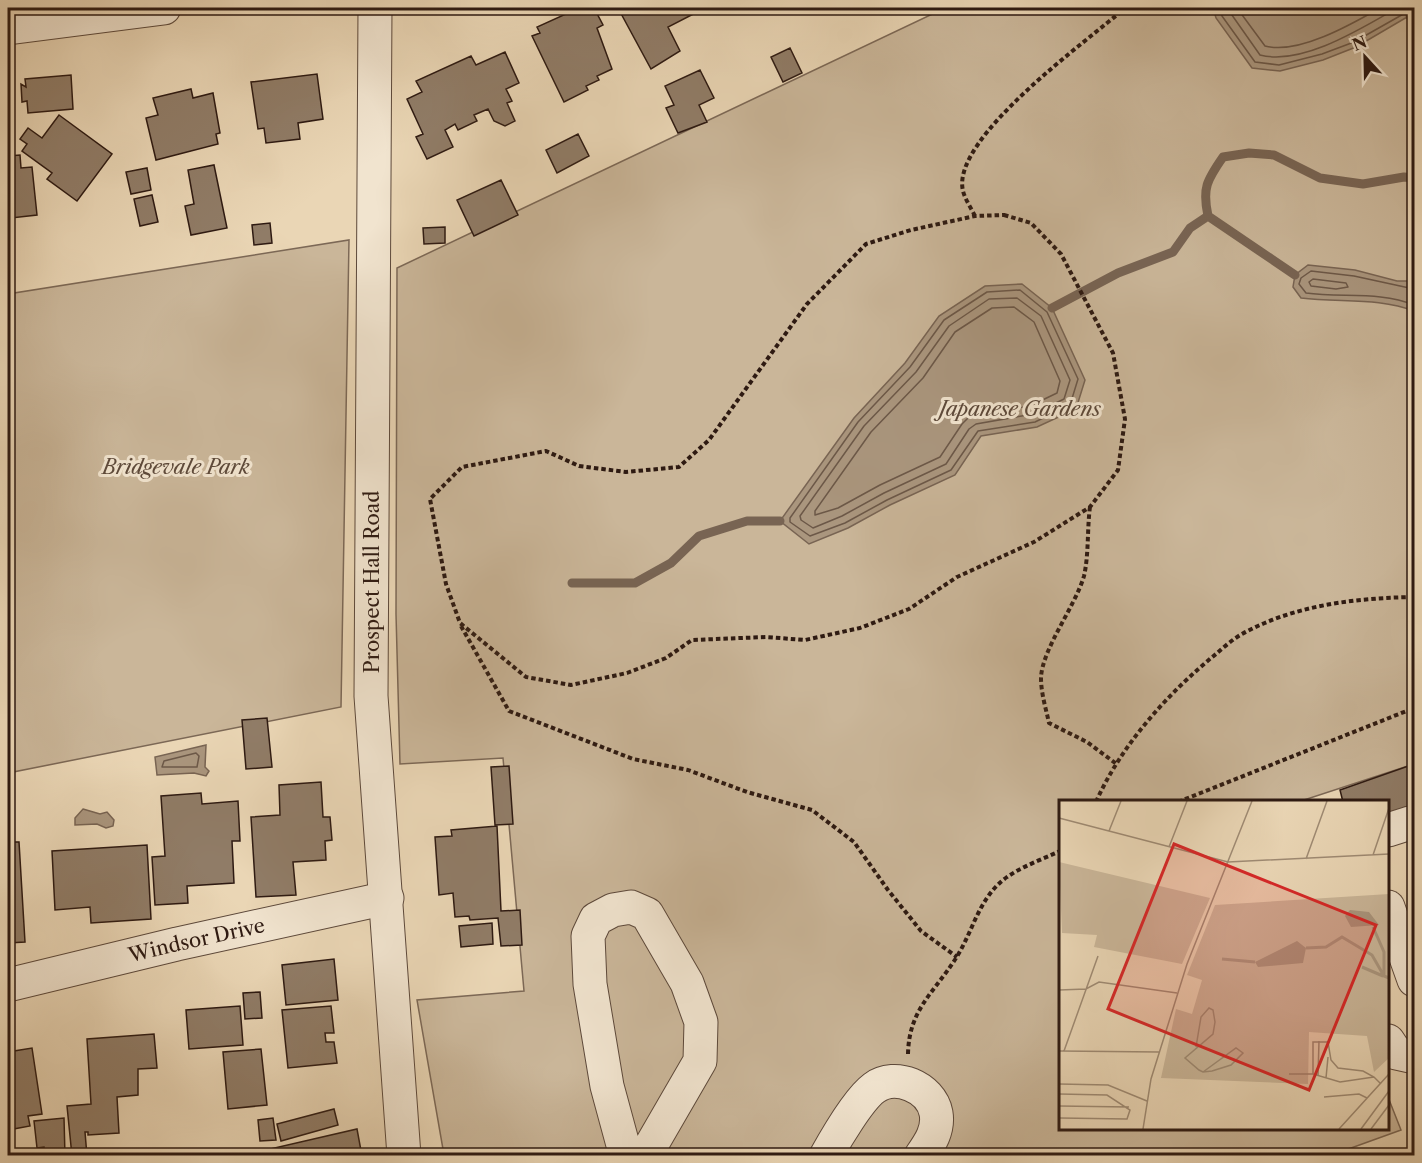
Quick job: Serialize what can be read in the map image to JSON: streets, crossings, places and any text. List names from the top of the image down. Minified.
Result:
{"streets":{"street":["Prospect Hall Road","Windsor Drive"]},"crossings":[["Prospect Hall Road","Windsor Drive"]],"parks":["Japanese Gardens","Bridgevale Park"],"north":"top"}
